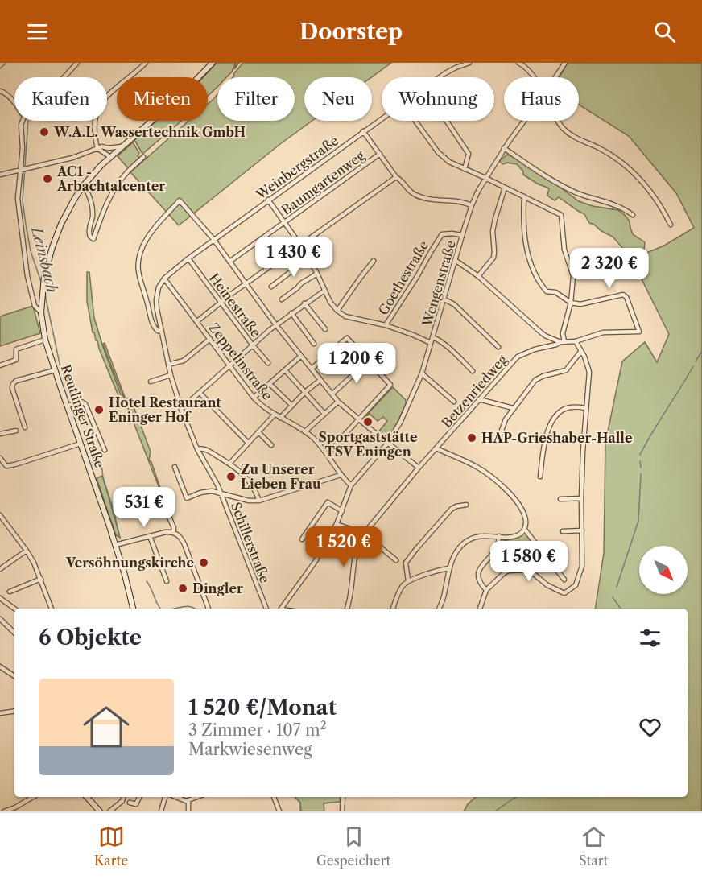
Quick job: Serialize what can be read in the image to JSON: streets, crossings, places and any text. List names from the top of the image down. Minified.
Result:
{"streets":{"main road":["Reutlinger Straße"],"street":["Weinbergstraße","Baumgartenweg","Goethestraße","Wengenstraße","Heinestraße","Zeppelinstraße","Betzenriedweg","Schillerstraße"]},"crossings":[["Weinbergstraße","Heinestraße"],["Weinbergstraße","Zeppelinstraße"],["Weinbergstraße","Schillerstraße"],["Goethestraße","Wengenstraße"],["Wengenstraße","Zeppelinstraße"],["Zeppelinstraße","Schillerstraße"]],"water":["Leinsbach"],"places":["W.A.L. Wassertechnik GmbH","AC1 - Arbachtalcenter","Hotel Restaurant Eninger Hof","Sportgaststätte TSV Eningen","HAP-Grieshaber-Halle","Zu Unserer Lieben Frau","Versöhnungskirche","Dingler"],"north":"bottom right","page":{"header":"Doorstep","chip":["Kaufen","Mieten","Filter","Neu","Wohnung","Haus"],"price":["1 430 €","2 320 €","1 200 €","531 €","1 520 €","1 580 €"],"heading":"6 Objekte","list":[{"name":"1 520 €/Monat","note":"3 Zimmer · 107 m² · Markwiesenweg"}],"tabs":["Karte","Gespeichert","Start"]}}
